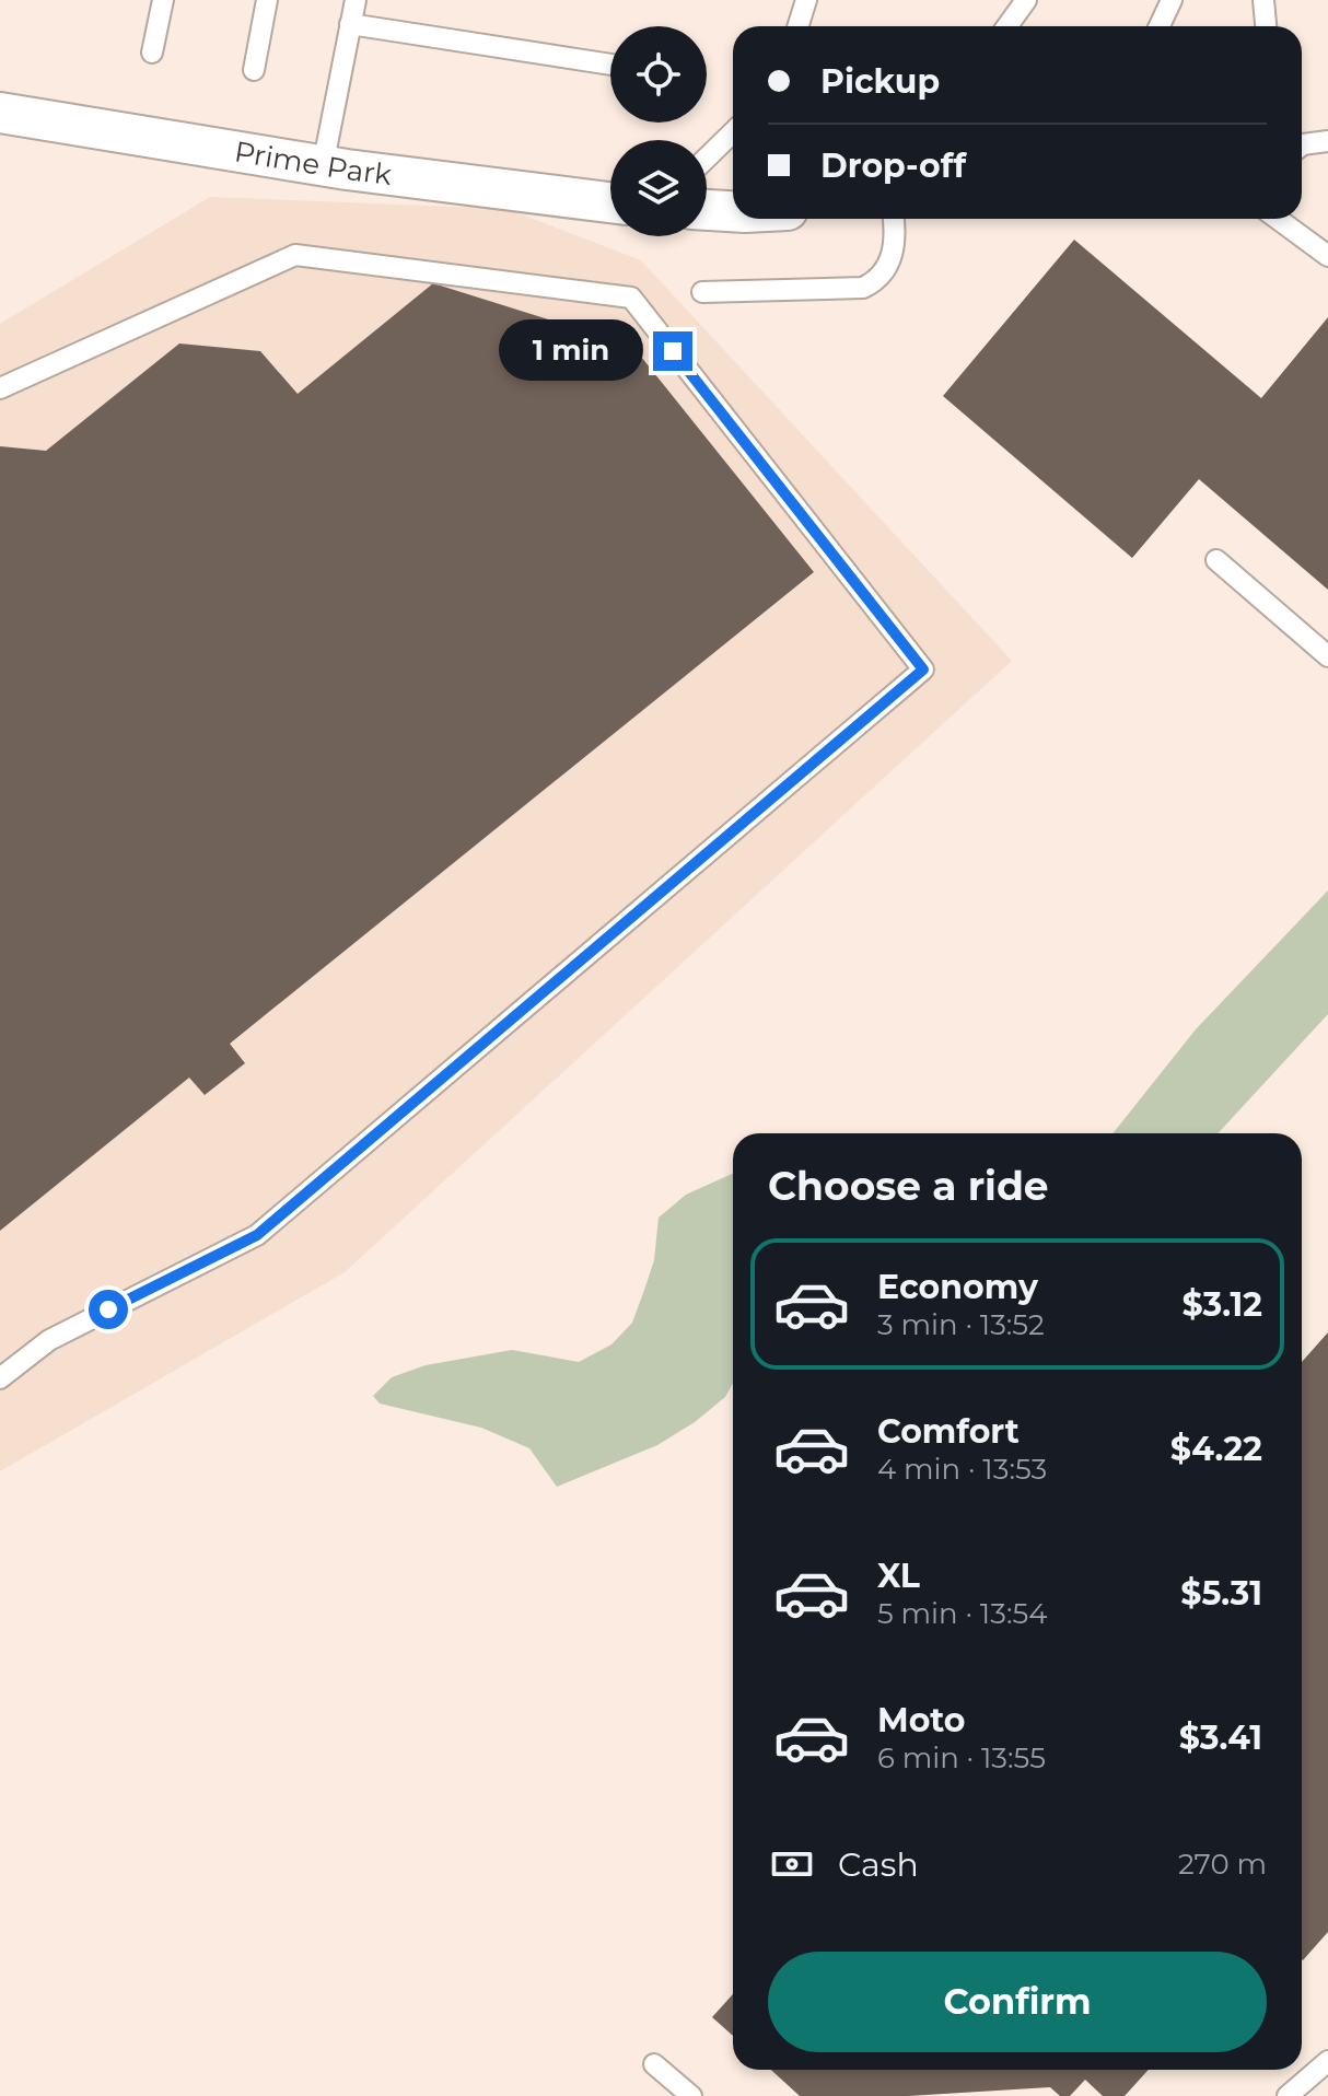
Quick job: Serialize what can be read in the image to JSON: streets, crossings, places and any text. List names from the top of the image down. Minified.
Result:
{"streets":{"street":["Prime Park"]},"page":{"banner":["Pickup","Drop-off"],"bubble":"1 min","heading":"Choose a ride","list":[{"name":"Economy","note":"3 min · 13:52","value":"$3.12"},{"name":"Comfort","note":"4 min · 13:53","value":"$4.22"},{"name":"XL","note":"5 min · 13:54","value":"$5.31"},{"name":"Moto","note":"6 min · 13:55","value":"$3.41"}],"pay":["Cash","270 m"],"buttons":"Confirm"}}
